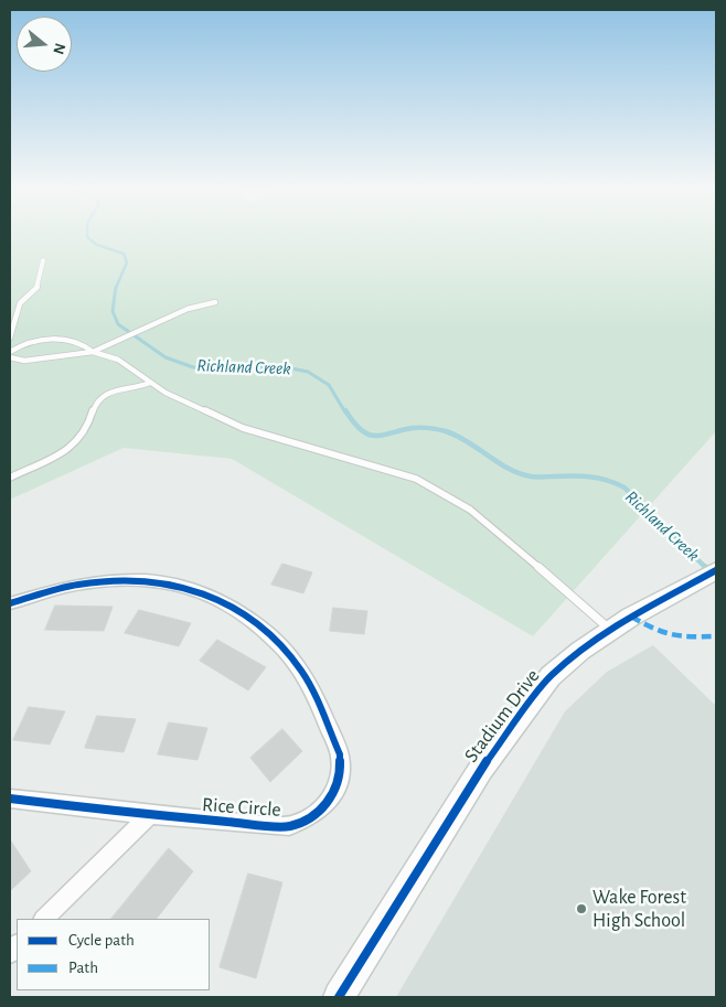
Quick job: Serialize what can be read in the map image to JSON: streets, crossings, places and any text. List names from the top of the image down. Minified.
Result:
{"streets":{"street":["Stadium Drive","Rice Circle"]},"water":["Richland Creek"],"places":["Wake Forest High School"],"legend":["Cycle path","Path"],"north":"right"}
